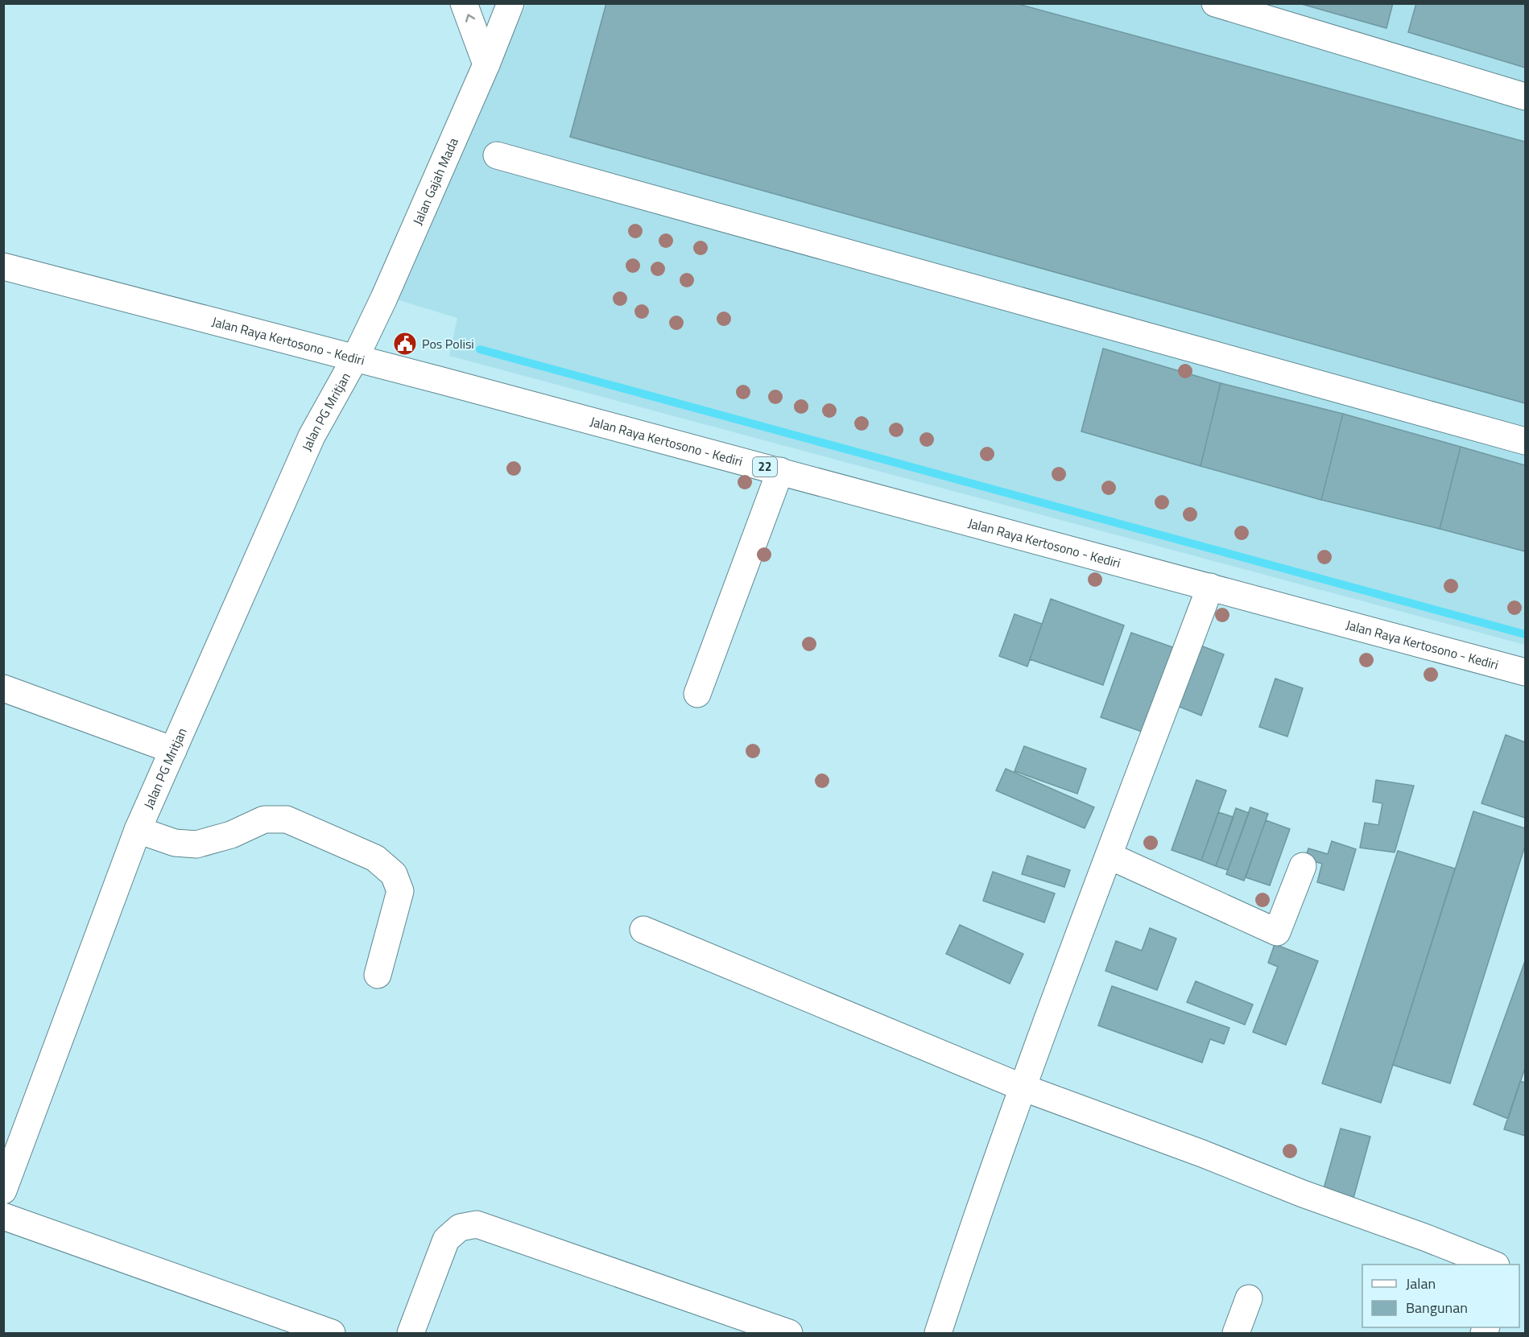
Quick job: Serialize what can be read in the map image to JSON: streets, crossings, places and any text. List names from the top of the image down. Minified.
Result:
{"streets":{"main road":["Jalan Gajah Mada","Jalan Raya Kertosono - Kediri","Jalan PG Mritjan","22"]},"crossings":[["Jalan Gajah Mada","Jalan Raya Kertosono - Kediri"],["Jalan Gajah Mada","Jalan PG Mritjan"],["Jalan Raya Kertosono - Kediri","Jalan PG Mritjan"]],"places":{"public building":["Pos Polisi"]},"legend":["Jalan","Bangunan"]}
